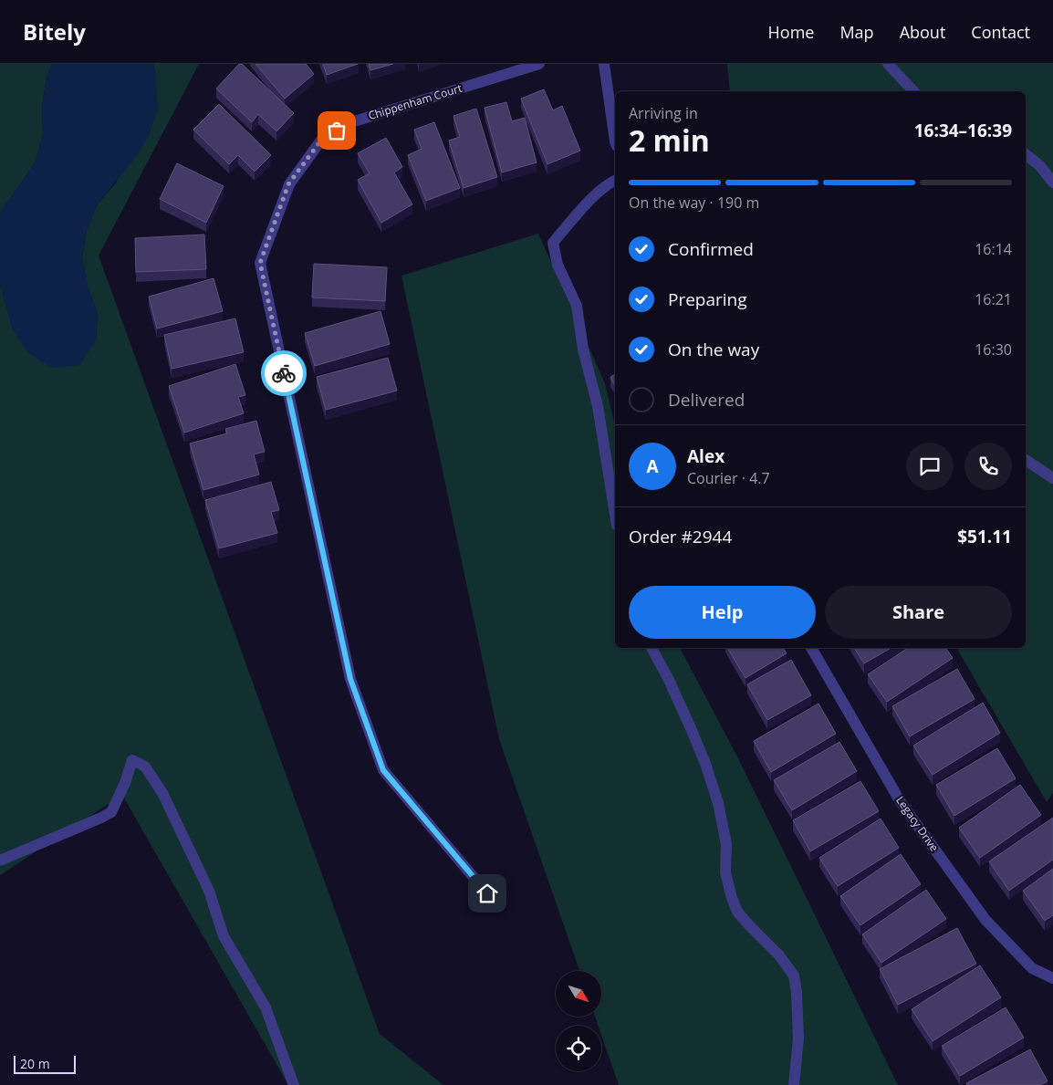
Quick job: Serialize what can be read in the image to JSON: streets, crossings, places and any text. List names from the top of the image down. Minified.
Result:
{"streets":{"street":["Chippenham Court","Legacy Drive"]},"scale_bar":"20 m","north":"bottom right","page":{"header":"Bitely","nav":["Home","Map","About","Contact"],"heading":["2 min","Arriving in","16:34–16:39"],"panel":["Alex","Courier · 4.7","Order #2944","$51.11"],"bar":"On the way · 190 m","list":[["Confirmed","16:14"],["Preparing","16:21"],["On the way","16:30"],"Delivered"],"round":"A","buttons":["Help","Share"],"scale":"20 m"}}
